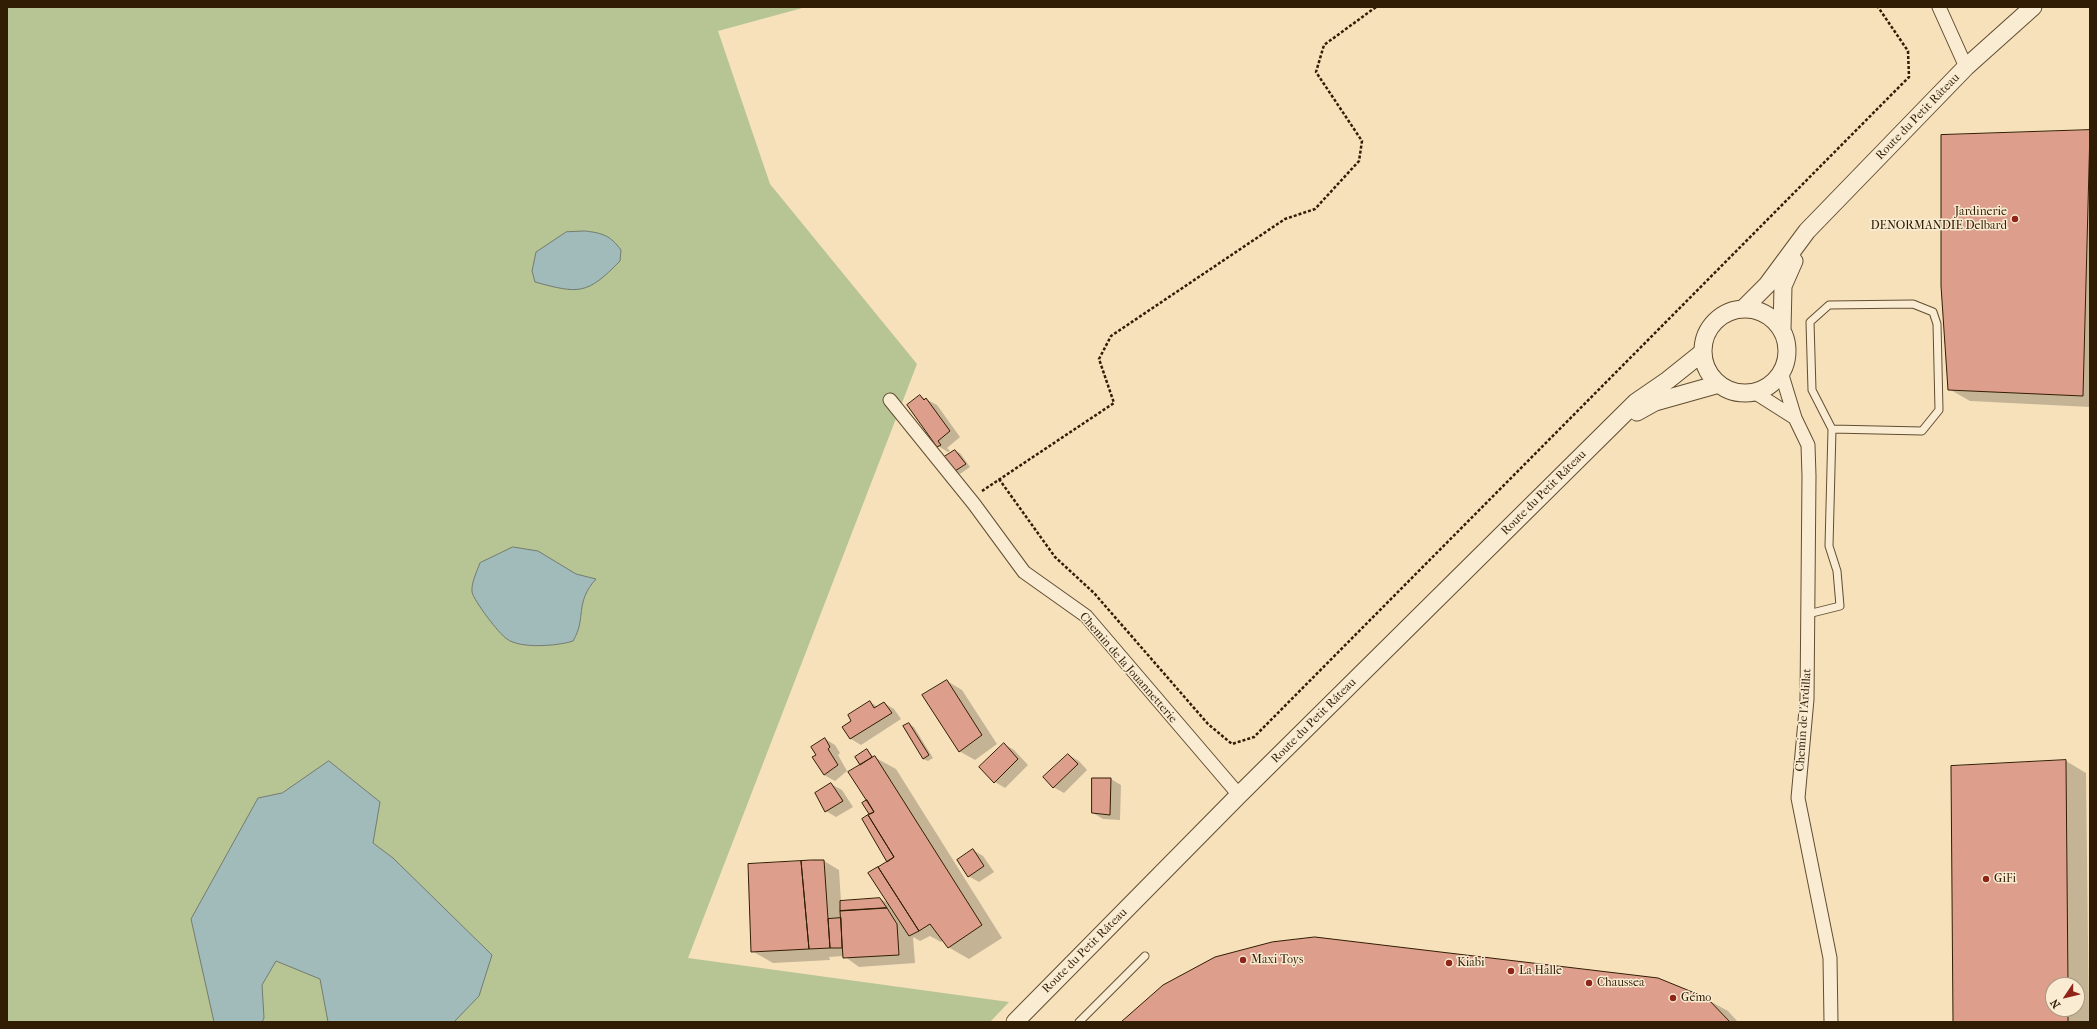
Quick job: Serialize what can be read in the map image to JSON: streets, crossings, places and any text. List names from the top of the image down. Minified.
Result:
{"streets":{"street":["Route du Petit Râteau","Chemin de la Jouannetterie","Chemin de l'Ardillat"]},"crossings":[["Route du Petit Râteau","Chemin de la Jouannetterie"],["Route du Petit Râteau","Chemin de l'Ardillat"]],"places":["Jardinerie DENORMANDIE Delbard","GiFi","Maxi Toys","Kiabi","La Halle","Chaussea","Gémo"],"north":"bottom left"}
